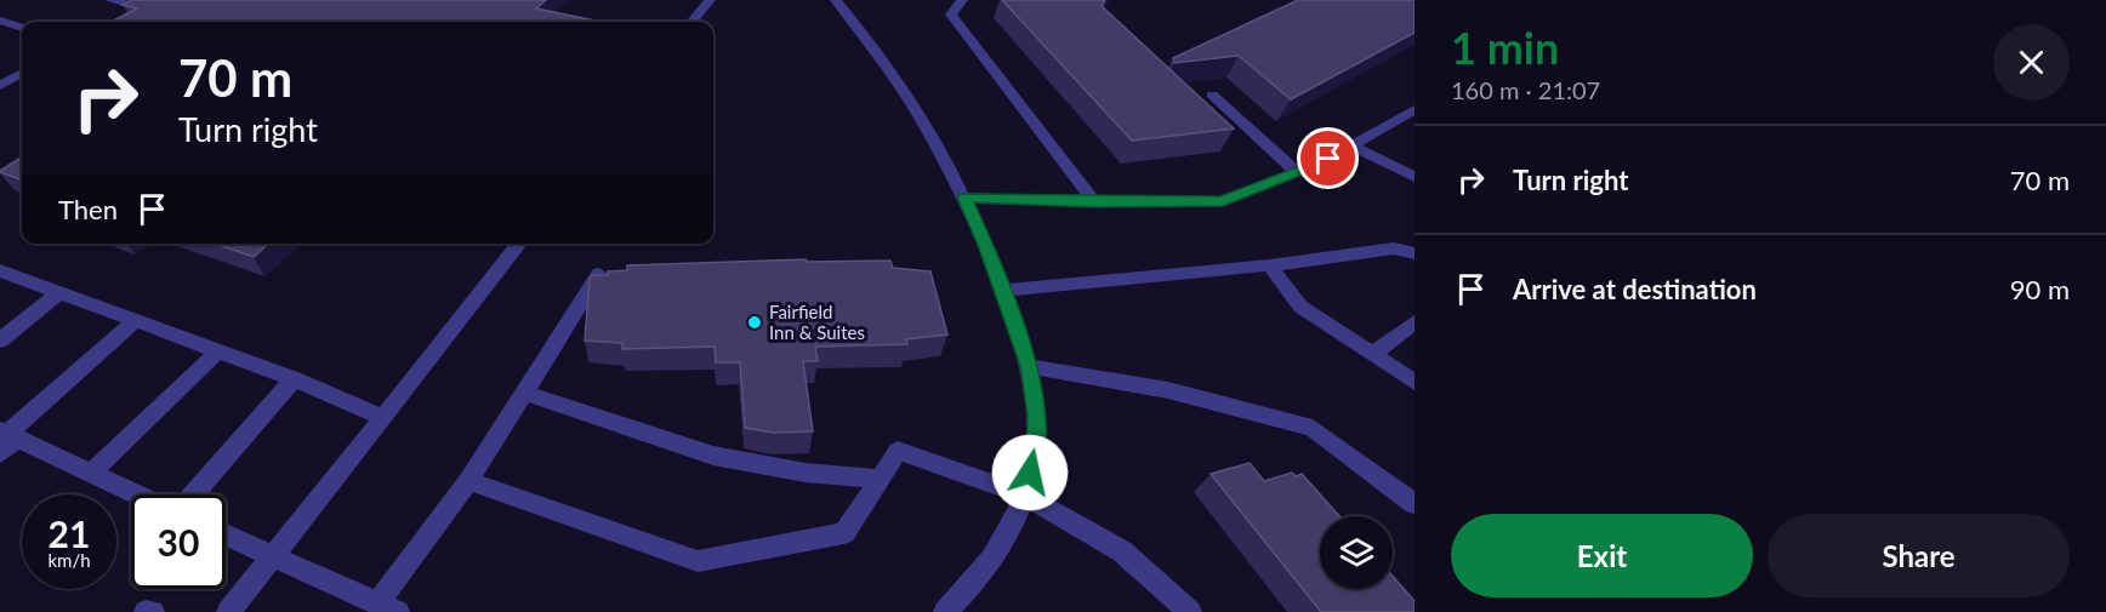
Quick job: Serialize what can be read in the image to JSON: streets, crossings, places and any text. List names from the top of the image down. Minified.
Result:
{"places":["Fairfield Inn & Suites"],"page":{"heading":["1 min","160 m · 21:07"],"turn":["70 m","Turn right"],"list":[{"name":"Turn right","value":"70 m"},{"name":"Arrive at destination","value":"90 m"}],"then":"Then","speed":"21 km/h","limit":"30","buttons":["Exit","Share"]}}
